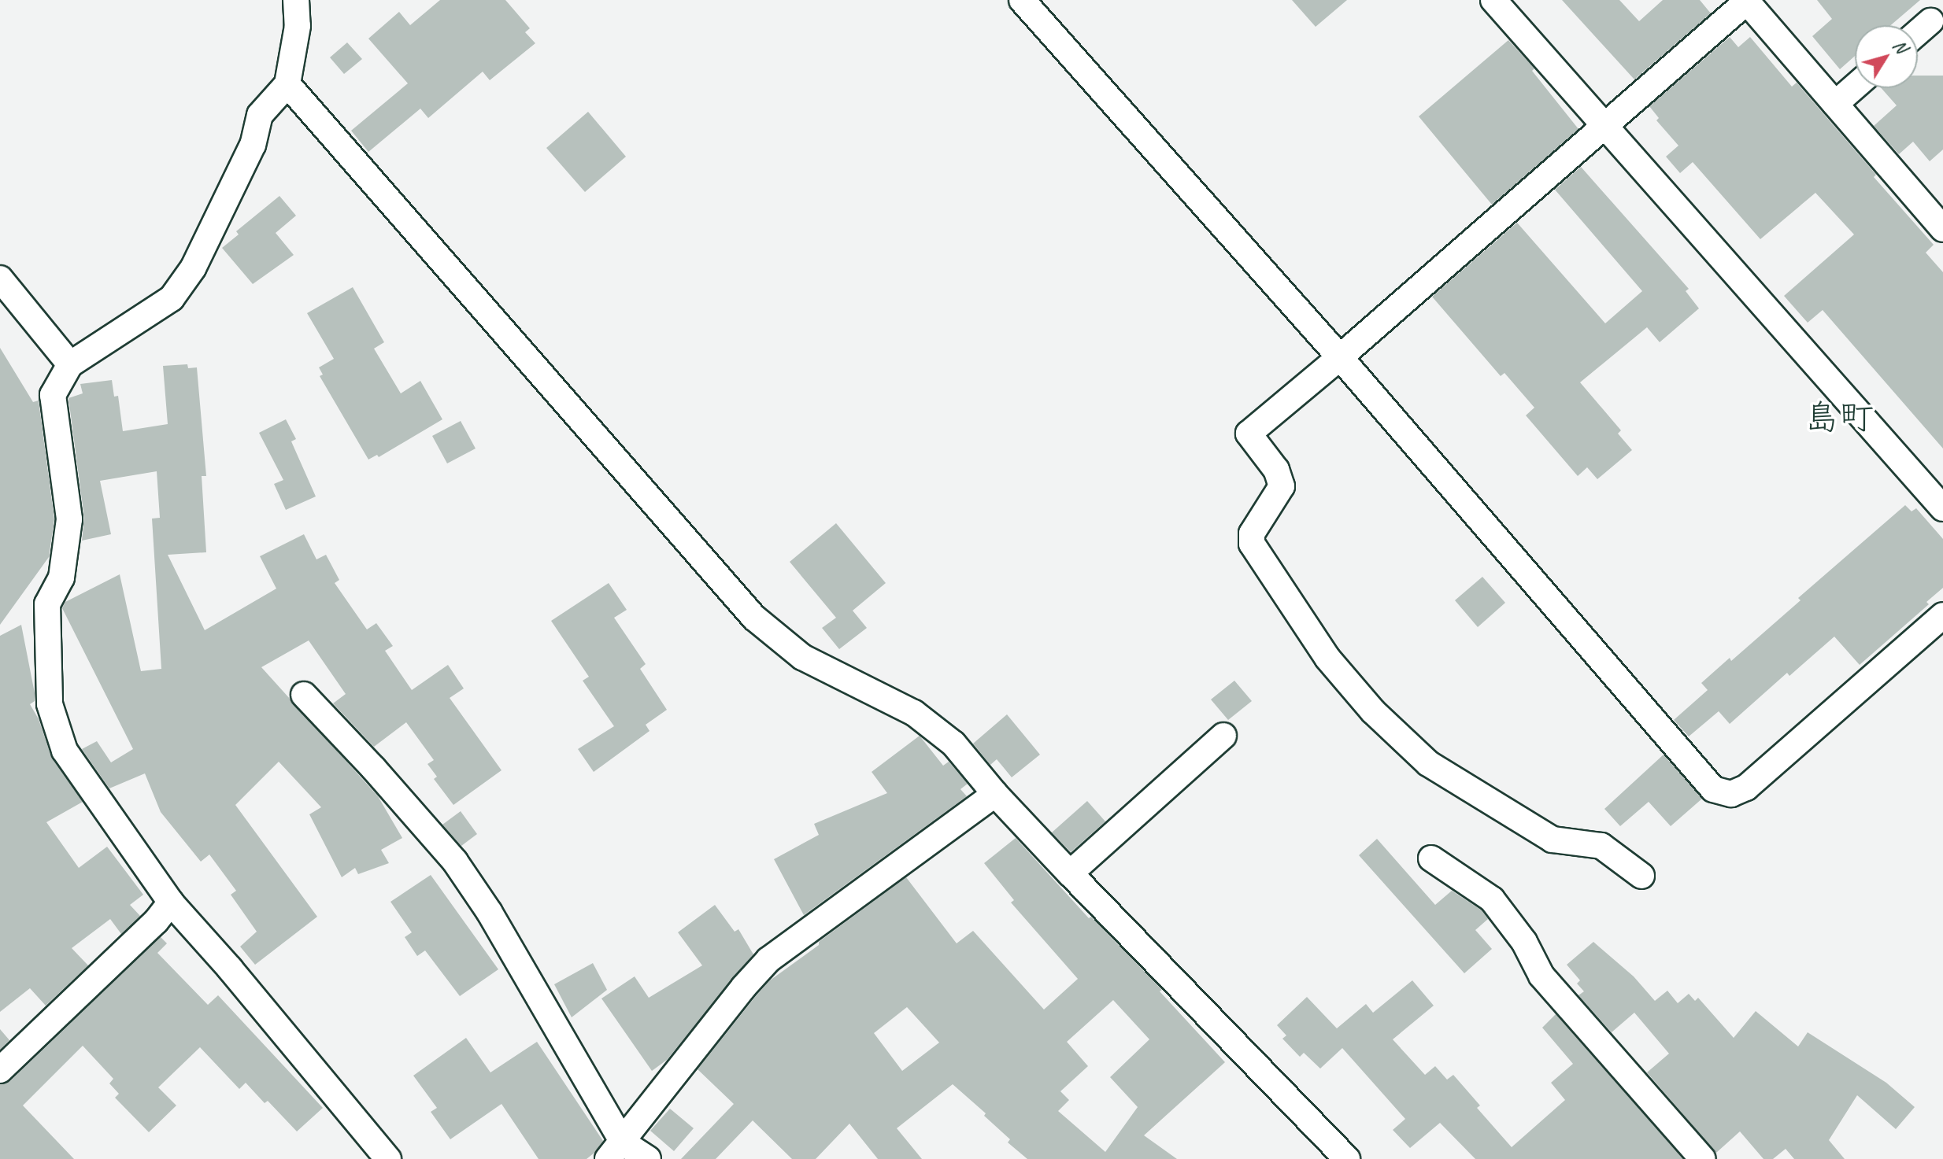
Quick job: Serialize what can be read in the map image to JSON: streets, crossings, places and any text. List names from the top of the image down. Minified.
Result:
{"districts":["島町"],"north":"top right"}
